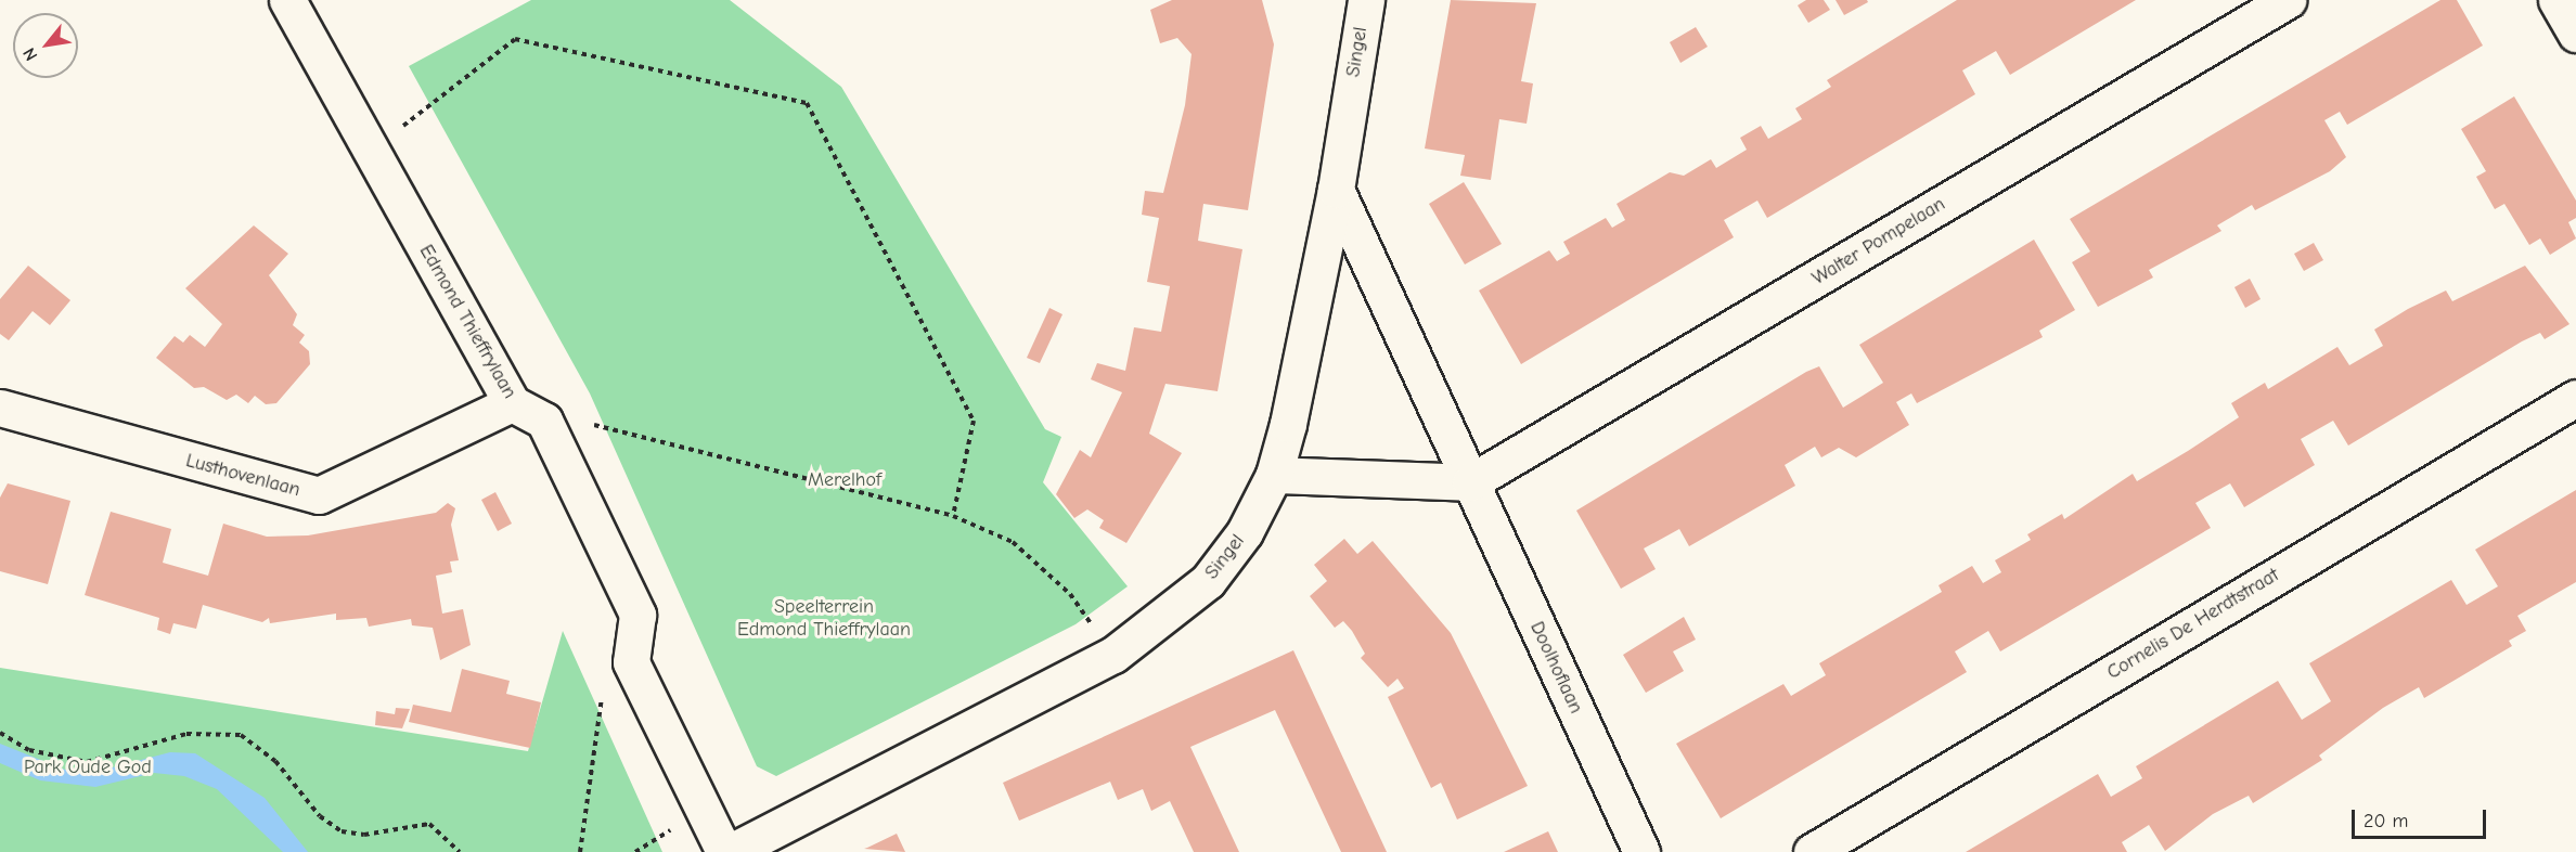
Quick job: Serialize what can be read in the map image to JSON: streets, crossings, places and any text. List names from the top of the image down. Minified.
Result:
{"streets":{"street":["Singel","Walter Pompelaan","Edmond Thieffrylaan","Lusthovenlaan","Cornelis De Herdtstraat","Doolhoflaan"]},"crossings":[["Singel","Doolhoflaan"],["Walter Pompelaan","Doolhoflaan"],["Edmond Thieffrylaan","Lusthovenlaan"]],"parks":["Merelhof","Speelterrein Edmond Thieffrylaan","Park Oude God"],"scale_bar":"20 m","north":"bottom left"}
